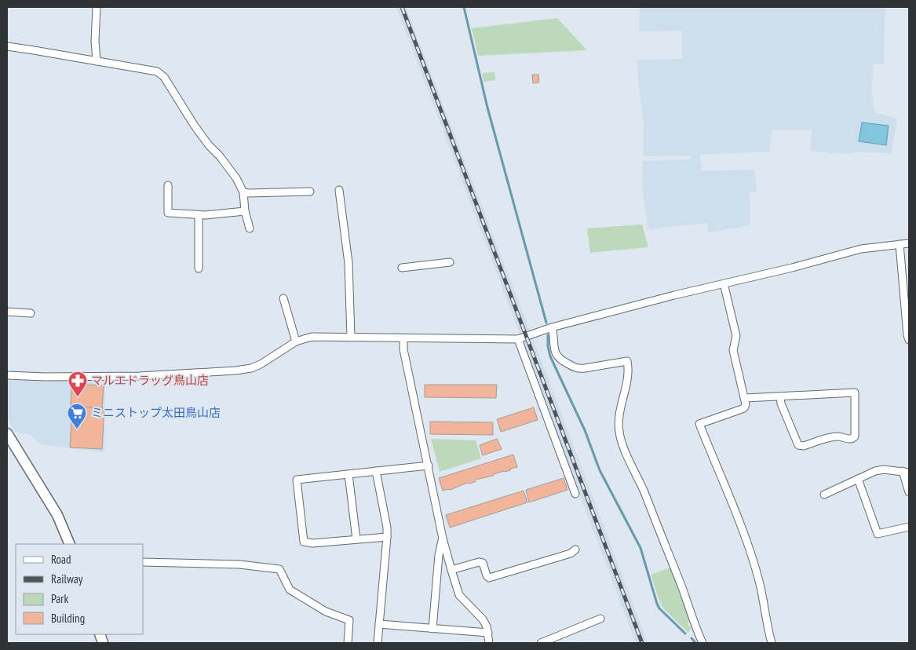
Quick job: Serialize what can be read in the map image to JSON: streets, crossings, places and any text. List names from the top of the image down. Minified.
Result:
{"places":{"pharmacy":["マルエドラッグ鳥山店"],"supermarket":["ミニストップ太田鳥山店"]},"legend":["Road","Railway","Park","Building"]}
